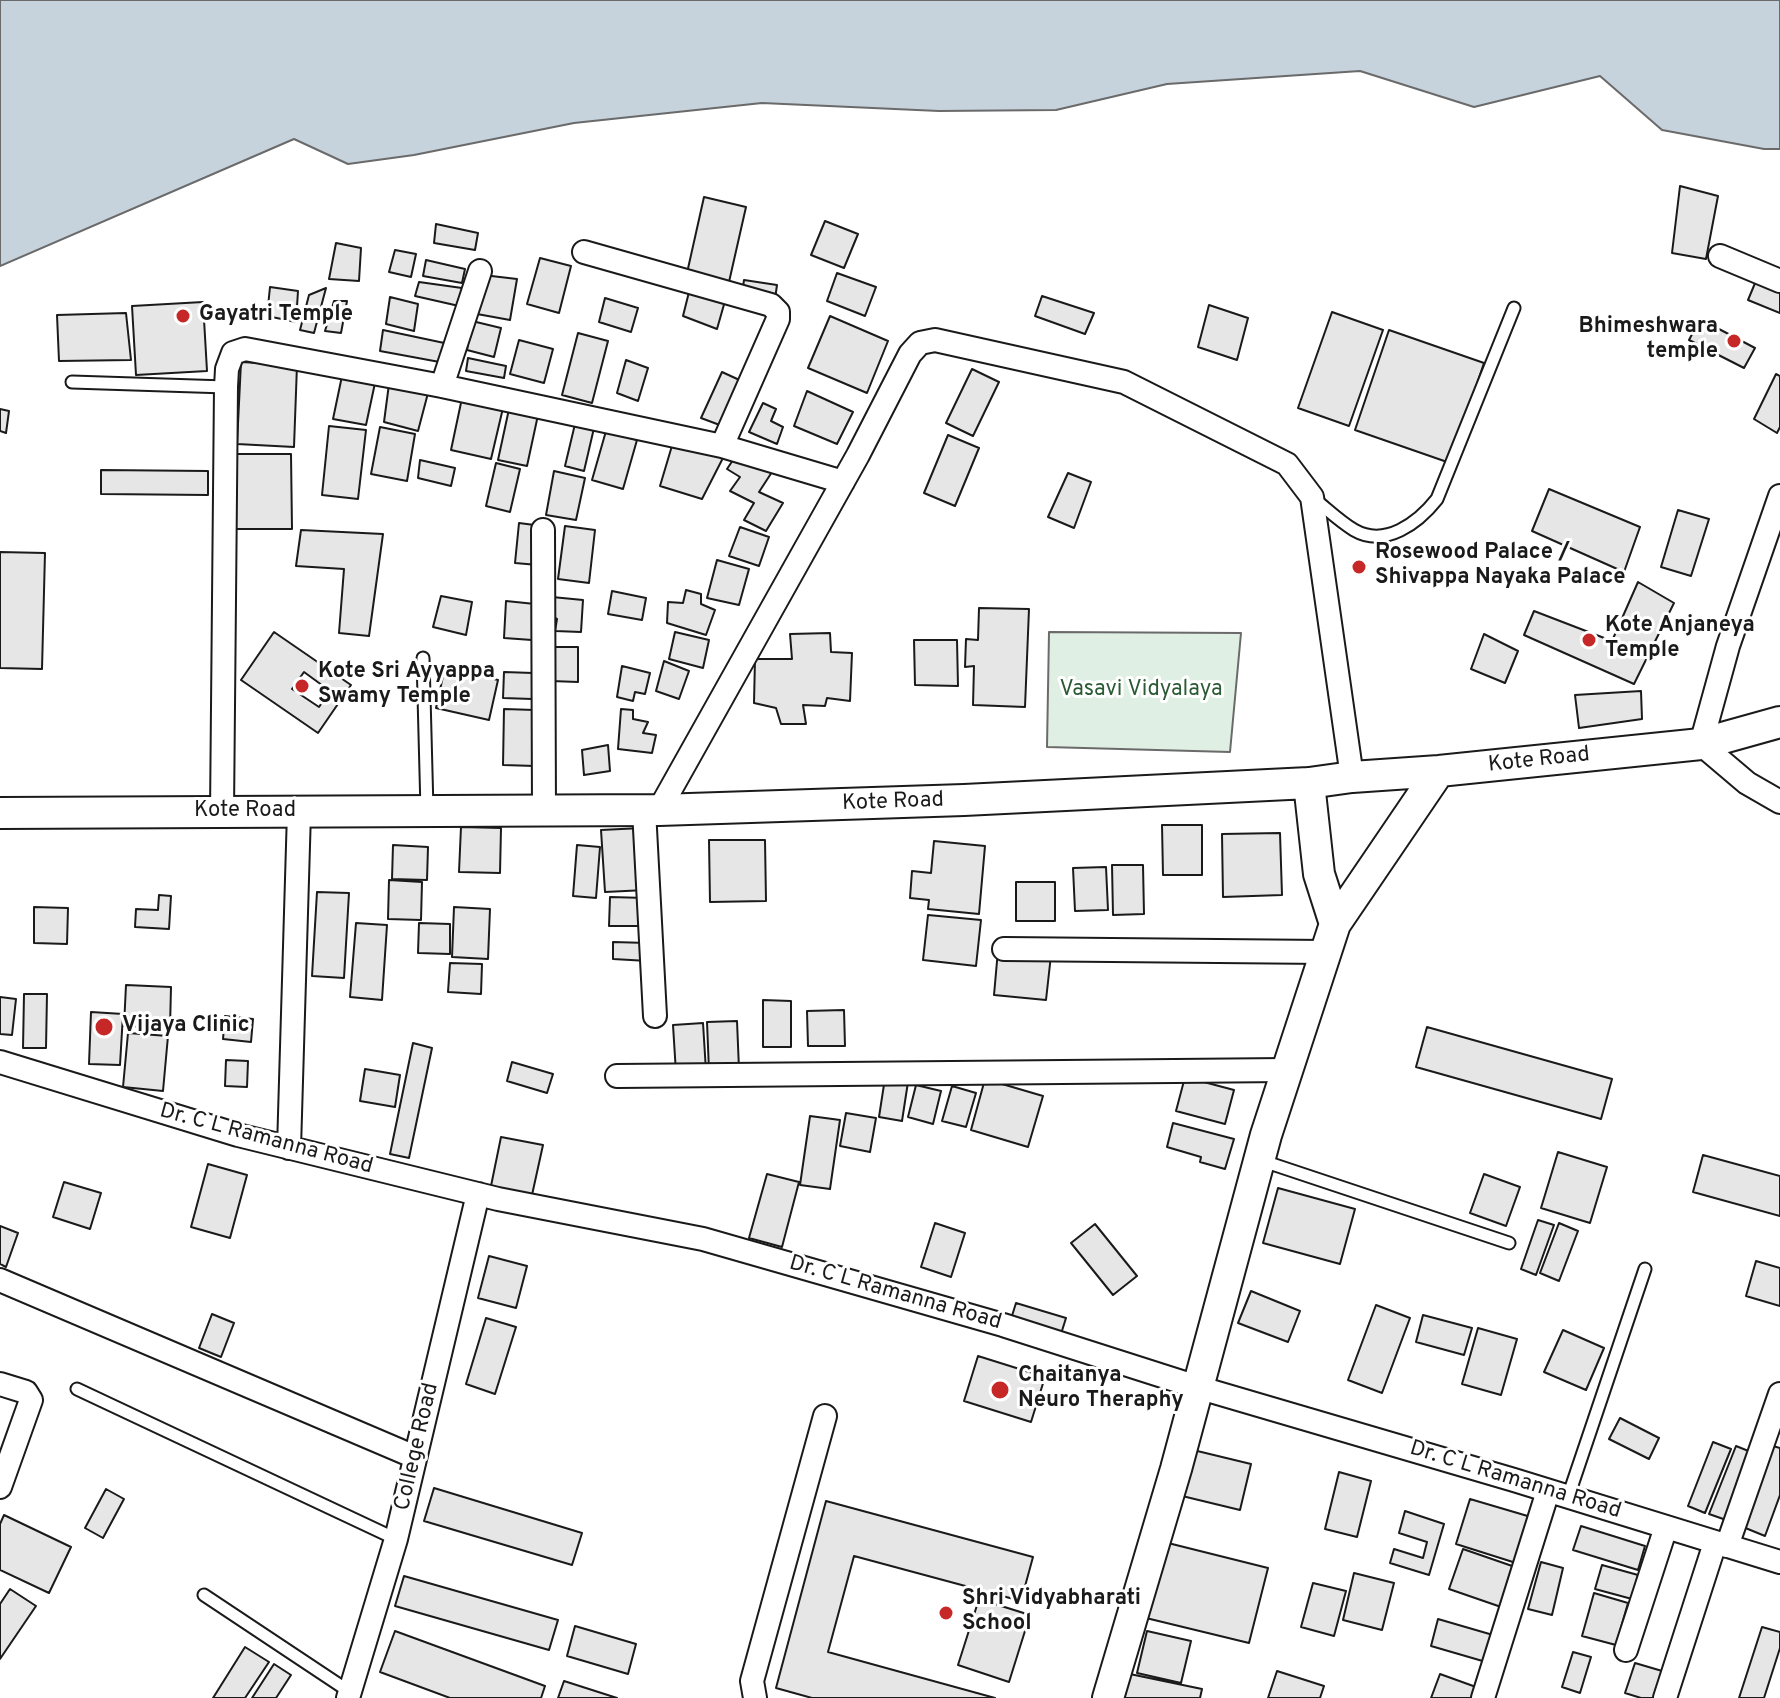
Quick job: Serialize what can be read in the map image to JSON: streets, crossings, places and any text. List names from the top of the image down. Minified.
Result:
{"streets":{"street":["Kote Road","Dr. C L Ramanna Road","College Road"]},"crossings":[["Dr. C L Ramanna Road","College Road"]],"parks":["Vasavi Vidyalaya"],"places":["Gayatri Temple","Bhimeshwara temple","Rosewood Palace / Shivappa Nayaka Palace","Kote Anjaneya Temple","Kote Sri Ayyappa Swamy Temple","Vijaya Clinic","Chaitanya Neuro Theraphy","Shri Vidyabharati School"]}
